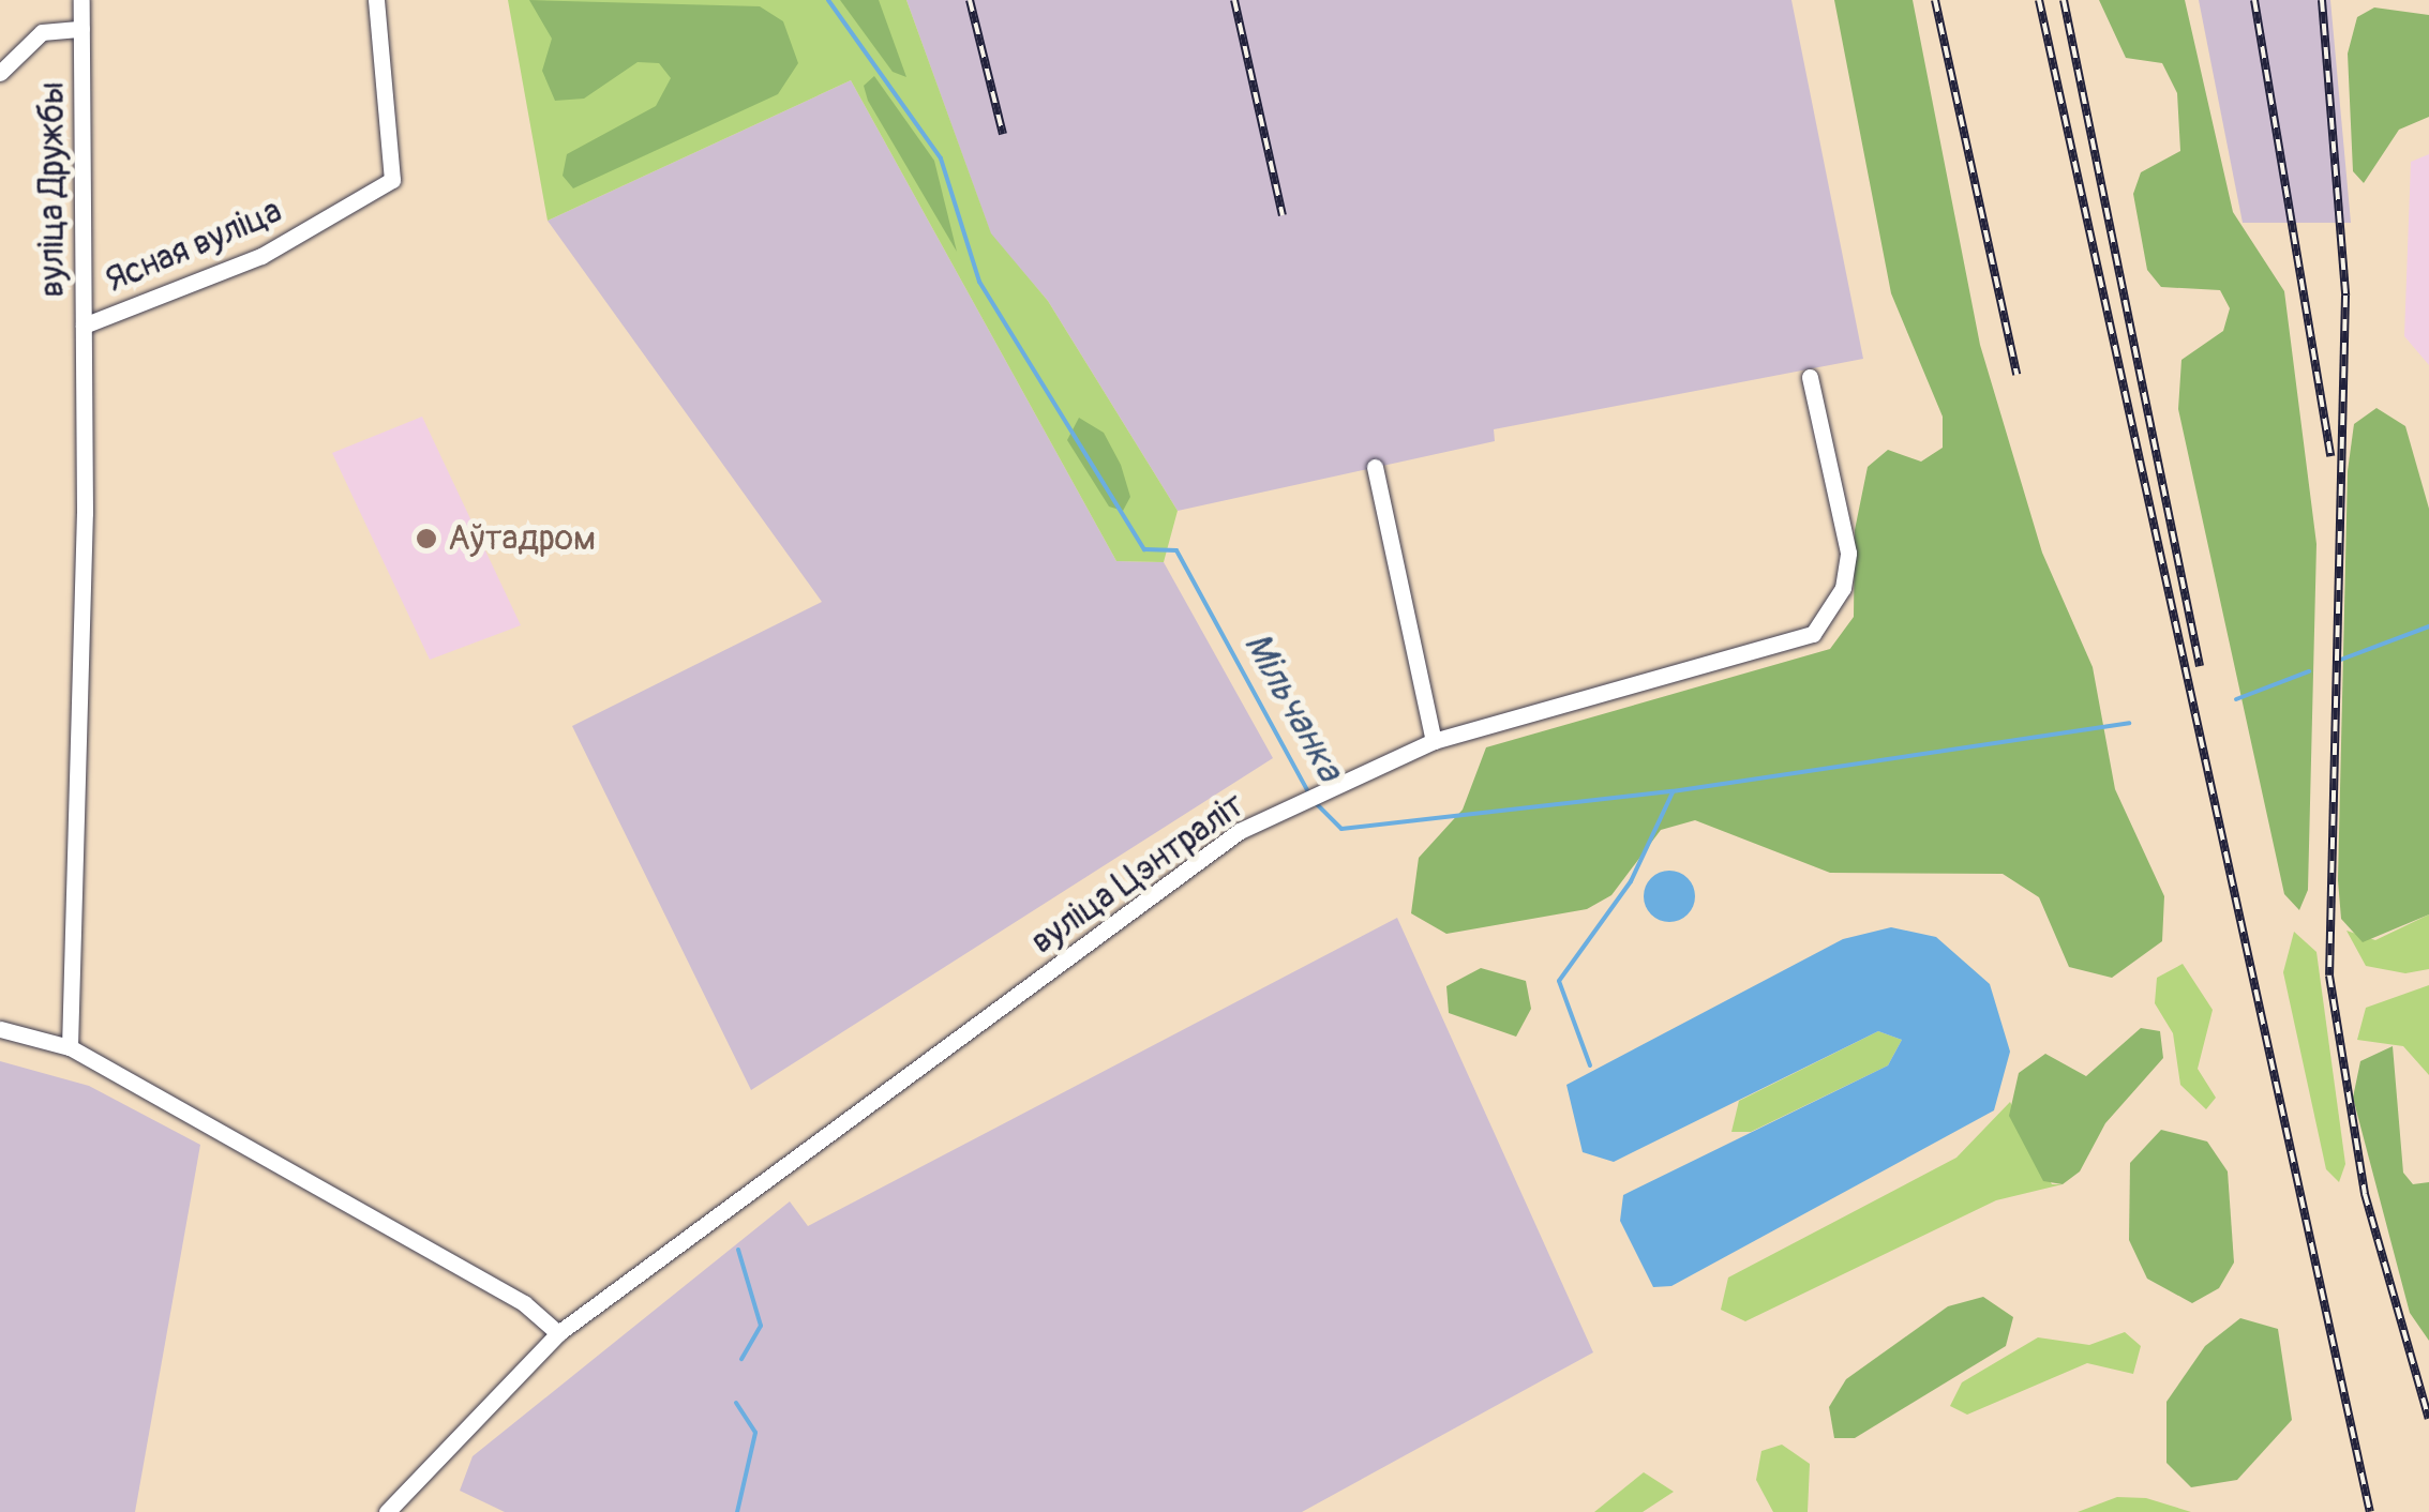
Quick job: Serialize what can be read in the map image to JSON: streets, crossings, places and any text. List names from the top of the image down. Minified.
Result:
{"streets":{"street":["вуліца Дружбы","Ясная вуліца","вуліца Цэнтраліт"]},"crossings":[["вуліца Дружбы","Ясная вуліца"]],"water":["Мільчанка"],"places":["Аўтадром"]}
